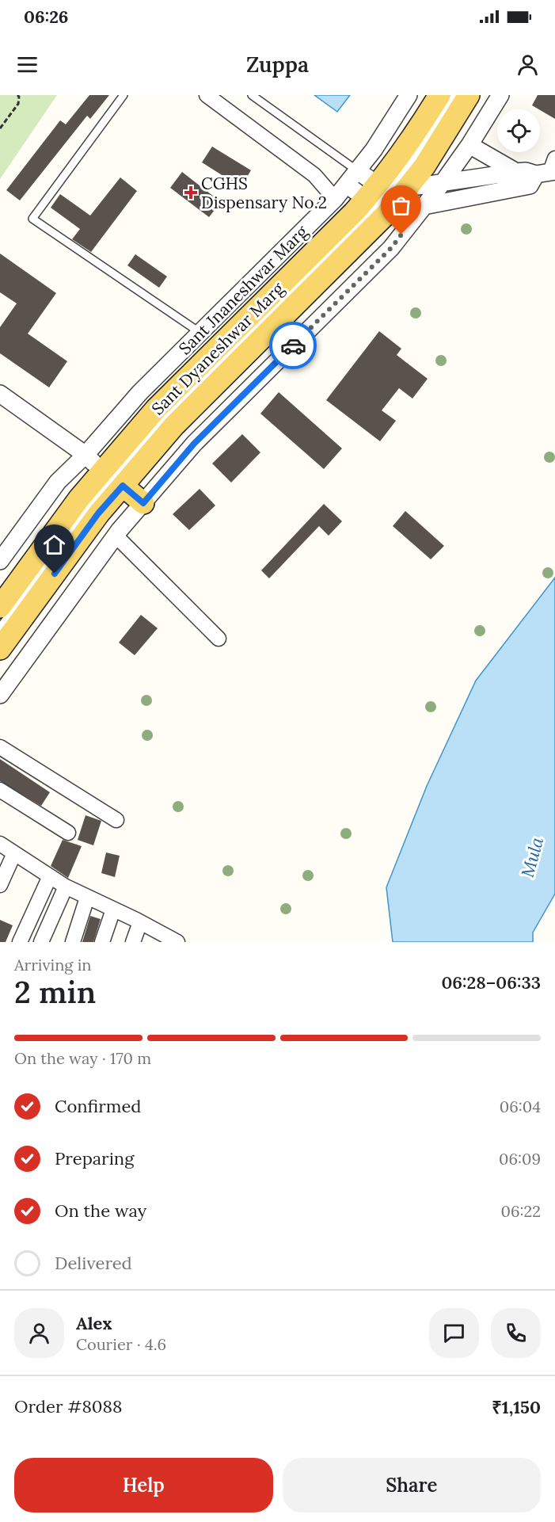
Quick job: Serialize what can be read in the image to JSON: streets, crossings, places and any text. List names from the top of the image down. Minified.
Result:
{"streets":{"main road":["Sant Dyaneshwar Marg"],"street":["Sant Jnaneshwar Marg"]},"water":["Mula"],"places":{"health":["CGHS Dispensary No.2"]},"page":{"status":"06:26","header":"Zuppa","heading":["2 min","Arriving in","06:28–06:33"],"panel":["Alex","Courier · 4.6","Order #8088","₹1,150"],"bar":"On the way · 170 m","list":[["Confirmed","06:04"],["Preparing","06:09"],["On the way","06:22"],"Delivered"],"buttons":["Help","Share"]}}
